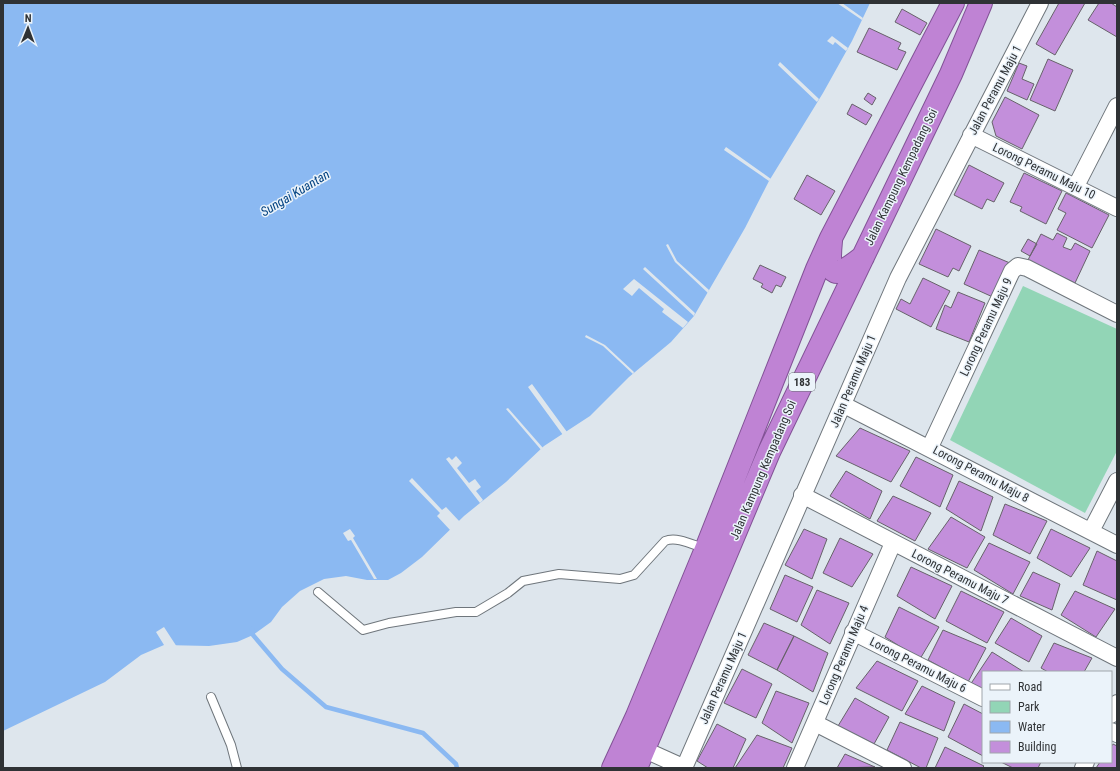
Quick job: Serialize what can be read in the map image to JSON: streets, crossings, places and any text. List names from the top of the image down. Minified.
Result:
{"streets":{"highway":["Jalan Kampung Kempadang Soi","183"],"street":["Jalan Peramu Maju 1","Lorong Peramu Maju 10","Lorong Peramu Maju 9","Lorong Peramu Maju 8","Lorong Peramu Maju 7","Lorong Peramu Maju 4","Lorong Peramu Maju 6"]},"crossings":[["Jalan Peramu Maju 1","Lorong Peramu Maju 10"],["Jalan Peramu Maju 1","Lorong Peramu Maju 8"],["Jalan Peramu Maju 1","Lorong Peramu Maju 7"],["Lorong Peramu Maju 9","Lorong Peramu Maju 8"],["Lorong Peramu Maju 7","Lorong Peramu Maju 4"],["Lorong Peramu Maju 4","Lorong Peramu Maju 6"]],"water":["Sungai Kuantan"],"legend":["Road","Park","Water","Building"],"north":"top"}
